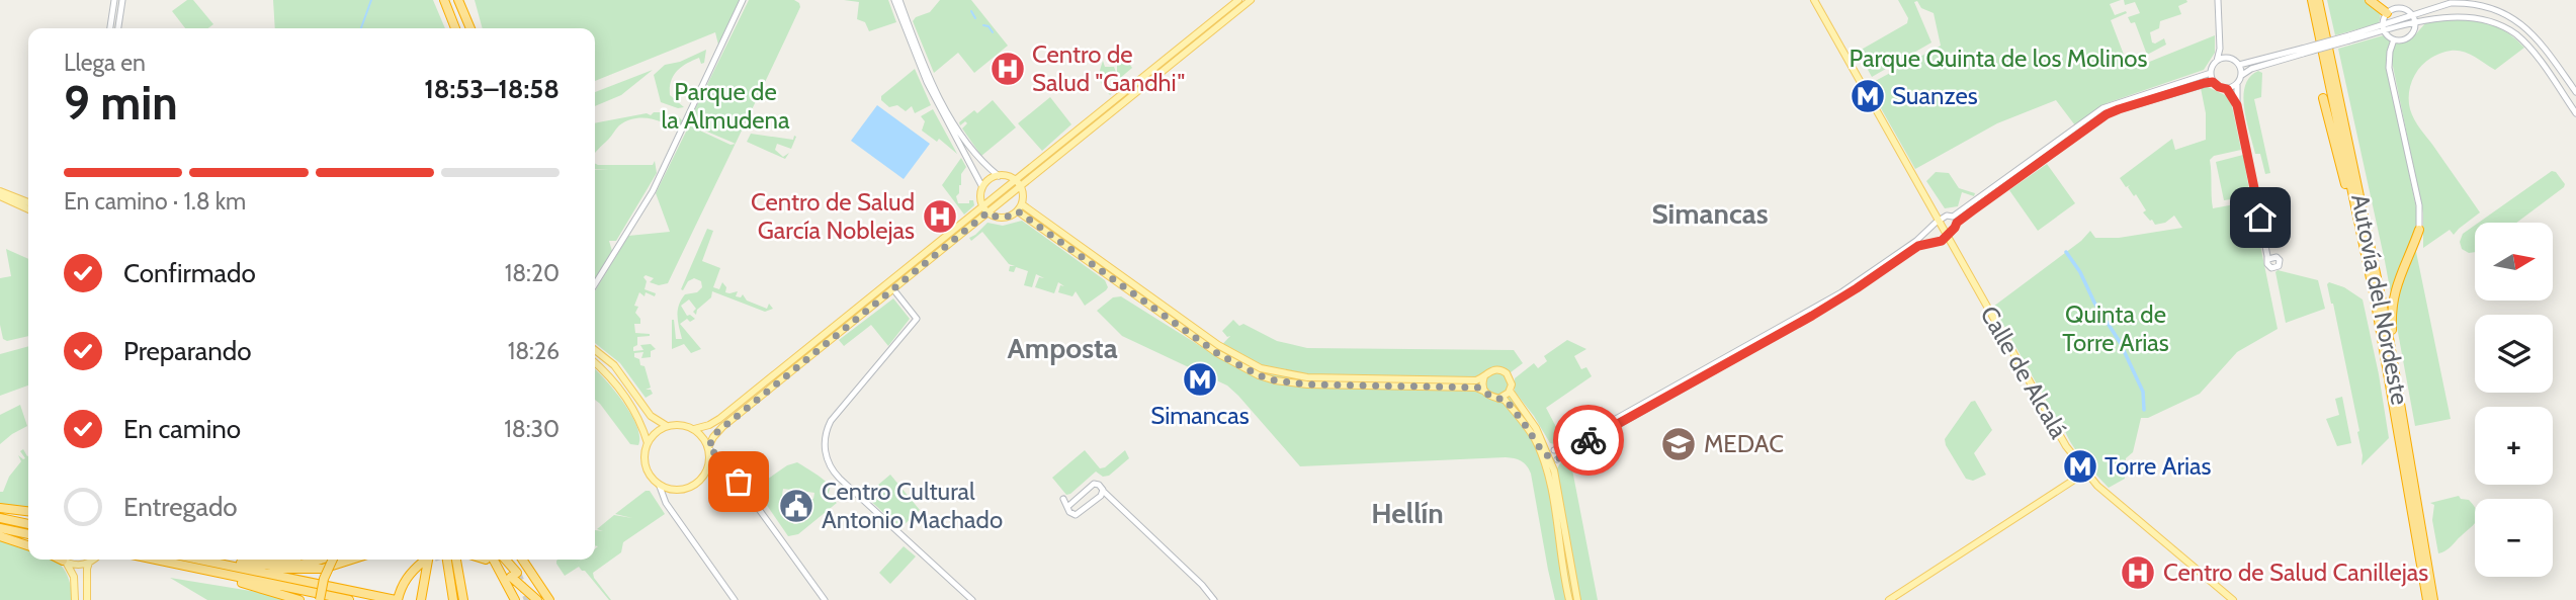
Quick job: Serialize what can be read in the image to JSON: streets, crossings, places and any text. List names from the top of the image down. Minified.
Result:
{"streets":{"highway":["Autovía del Nordeste"],"main road":["Calle de Alcalá"]},"districts":["Simancas","Amposta","Hellín"],"parks":["Parque Quinta de los Molinos","Parque de la Almudena","Quinta de Torre Arias"],"places":{"hospital":["Centro de Salud \"Gandhi\"","Centro de Salud García Noblejas","Centro de Salud Canillejas"],"metro station":["Suanzes","Simancas","Torre Arias"],"school or university":["MEDAC"],"public building":["Centro Cultural Antonio Machado"]},"north":"right","page":{"heading":["9 min","Llega en","18:53–18:58"],"bar":"En camino · 1.8 km","map_buttons":["+","−"],"list":[["Confirmado","18:20"],["Preparando","18:26"],["En camino","18:30"],"Entregado"]}}
